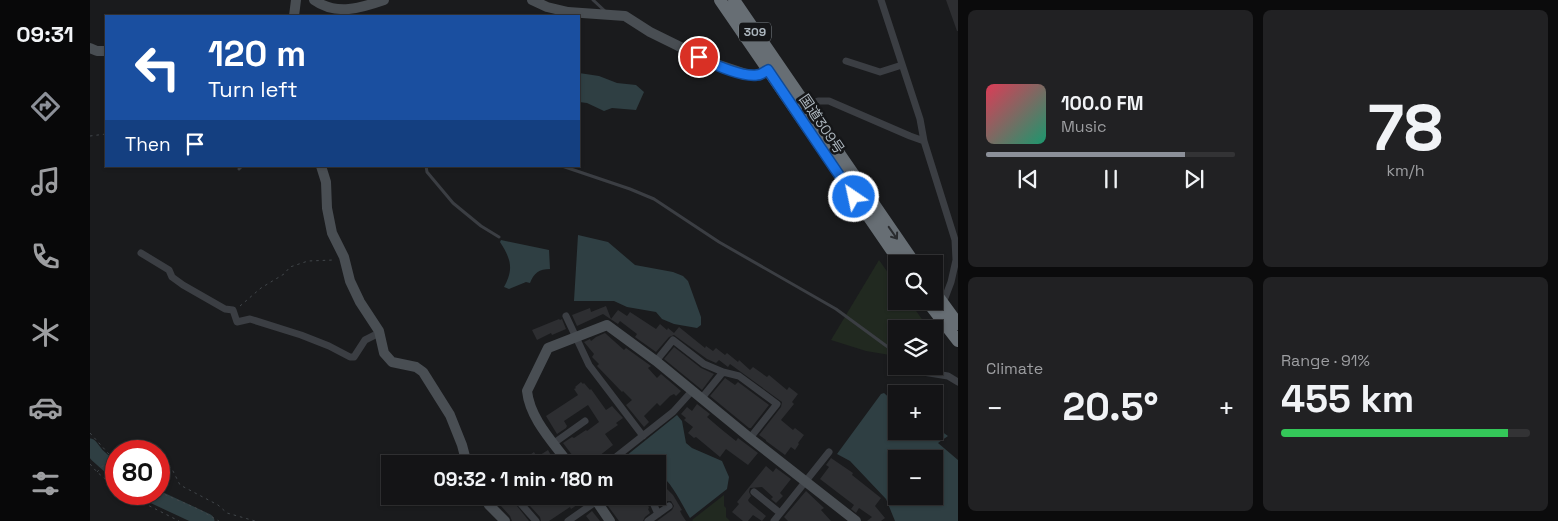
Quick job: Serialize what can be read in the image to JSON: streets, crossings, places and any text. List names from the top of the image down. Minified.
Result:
{"streets":{"highway":["309","国道309号"]},"page":{"tabs":"09:31","tile":[["78","km/h"],"Climate",["Range · 91%","455 km"]],"turn":["120 m","Turn left"],"song":["100.0 FM","Music"],"then":"Then","map_buttons":["+","−"],"heat":["−","20.5°","+"],"limit":"80","trip":"09:32 · 1 min · 180 m"}}
